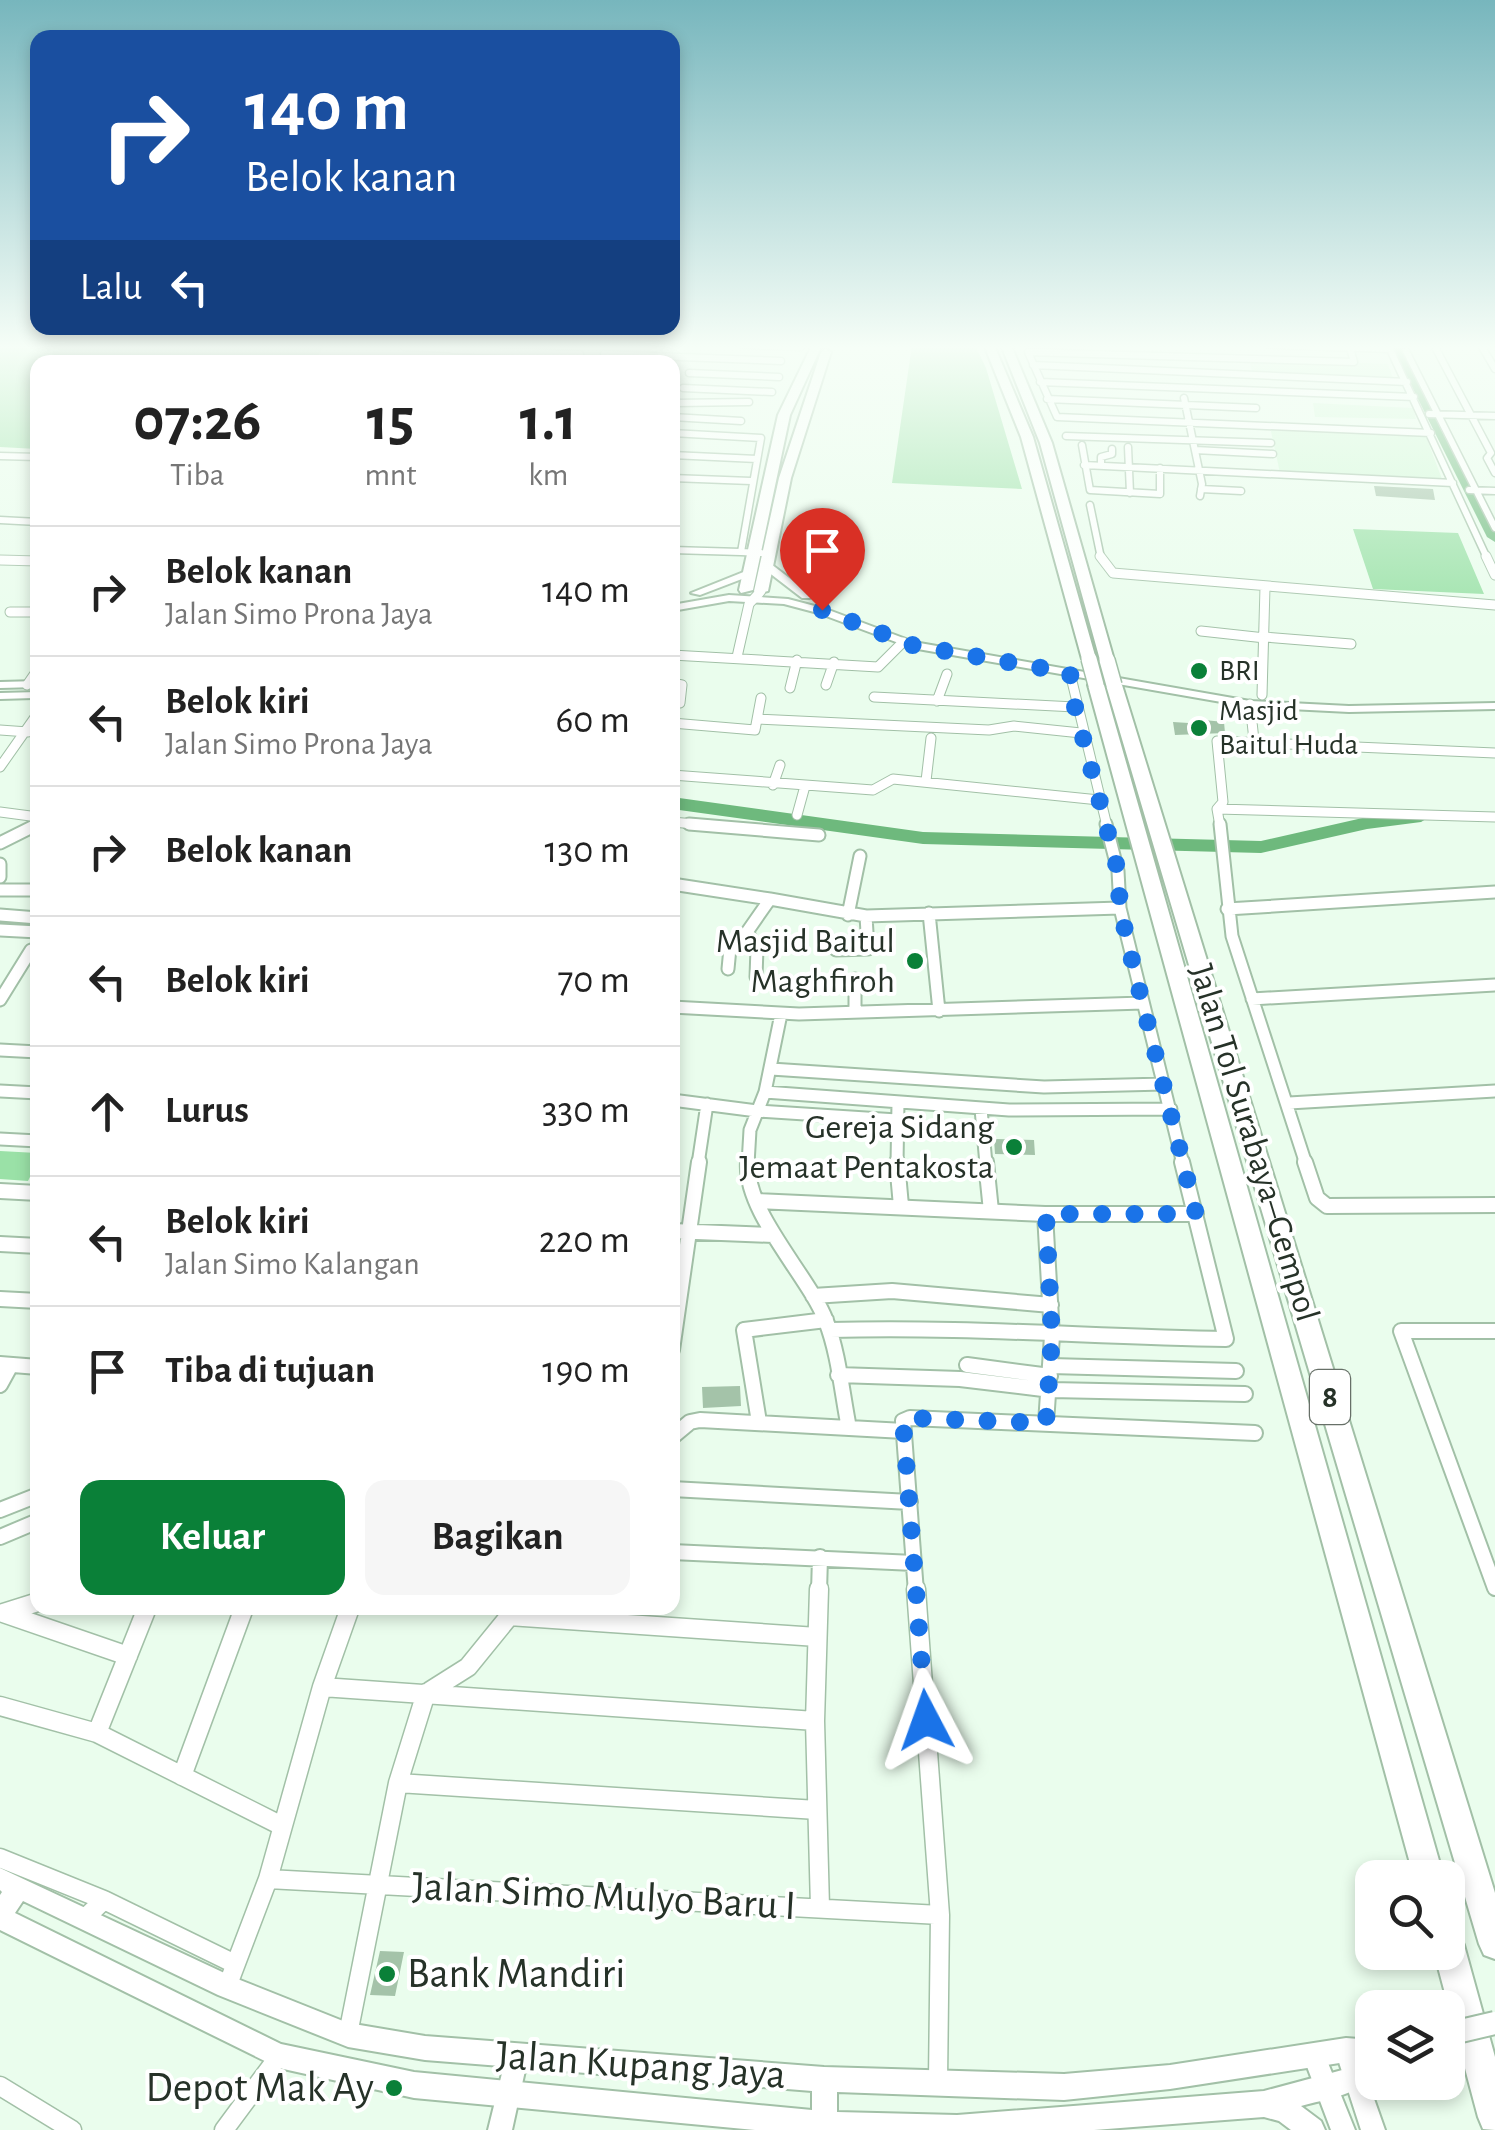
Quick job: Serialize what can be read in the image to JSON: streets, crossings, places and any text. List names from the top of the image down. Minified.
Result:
{"streets":{"highway":["Jalan Tol Surabaya–Gempol","8"],"main road":["Jalan Kupang Jaya"],"street":["Jalan Simo Mulyo Baru I"]},"places":["BRI","Masjid Baitul Huda","Masjid Baitul Maghfiroh","Gereja Sidang Jemaat Pentakosta","Bank Mandiri","Depot Mak Ay"],"page":{"turn":["140 m","Belok kanan"],"then":"Lalu","eta":["07:26","Tiba","15","mnt","1.1","km"],"list":[{"name":"Belok kanan","note":"Jalan Simo Prona Jaya","value":"140 m"},{"name":"Belok kiri","note":"Jalan Simo Prona Jaya","value":"60 m"},{"name":"Belok kanan","value":"130 m"},{"name":"Belok kiri","value":"70 m"},{"name":"Lurus","value":"330 m"},{"name":"Belok kiri","note":"Jalan Simo Kalangan","value":"220 m"},{"name":"Tiba di tujuan","value":"190 m"}],"buttons":["Keluar","Bagikan"]}}
